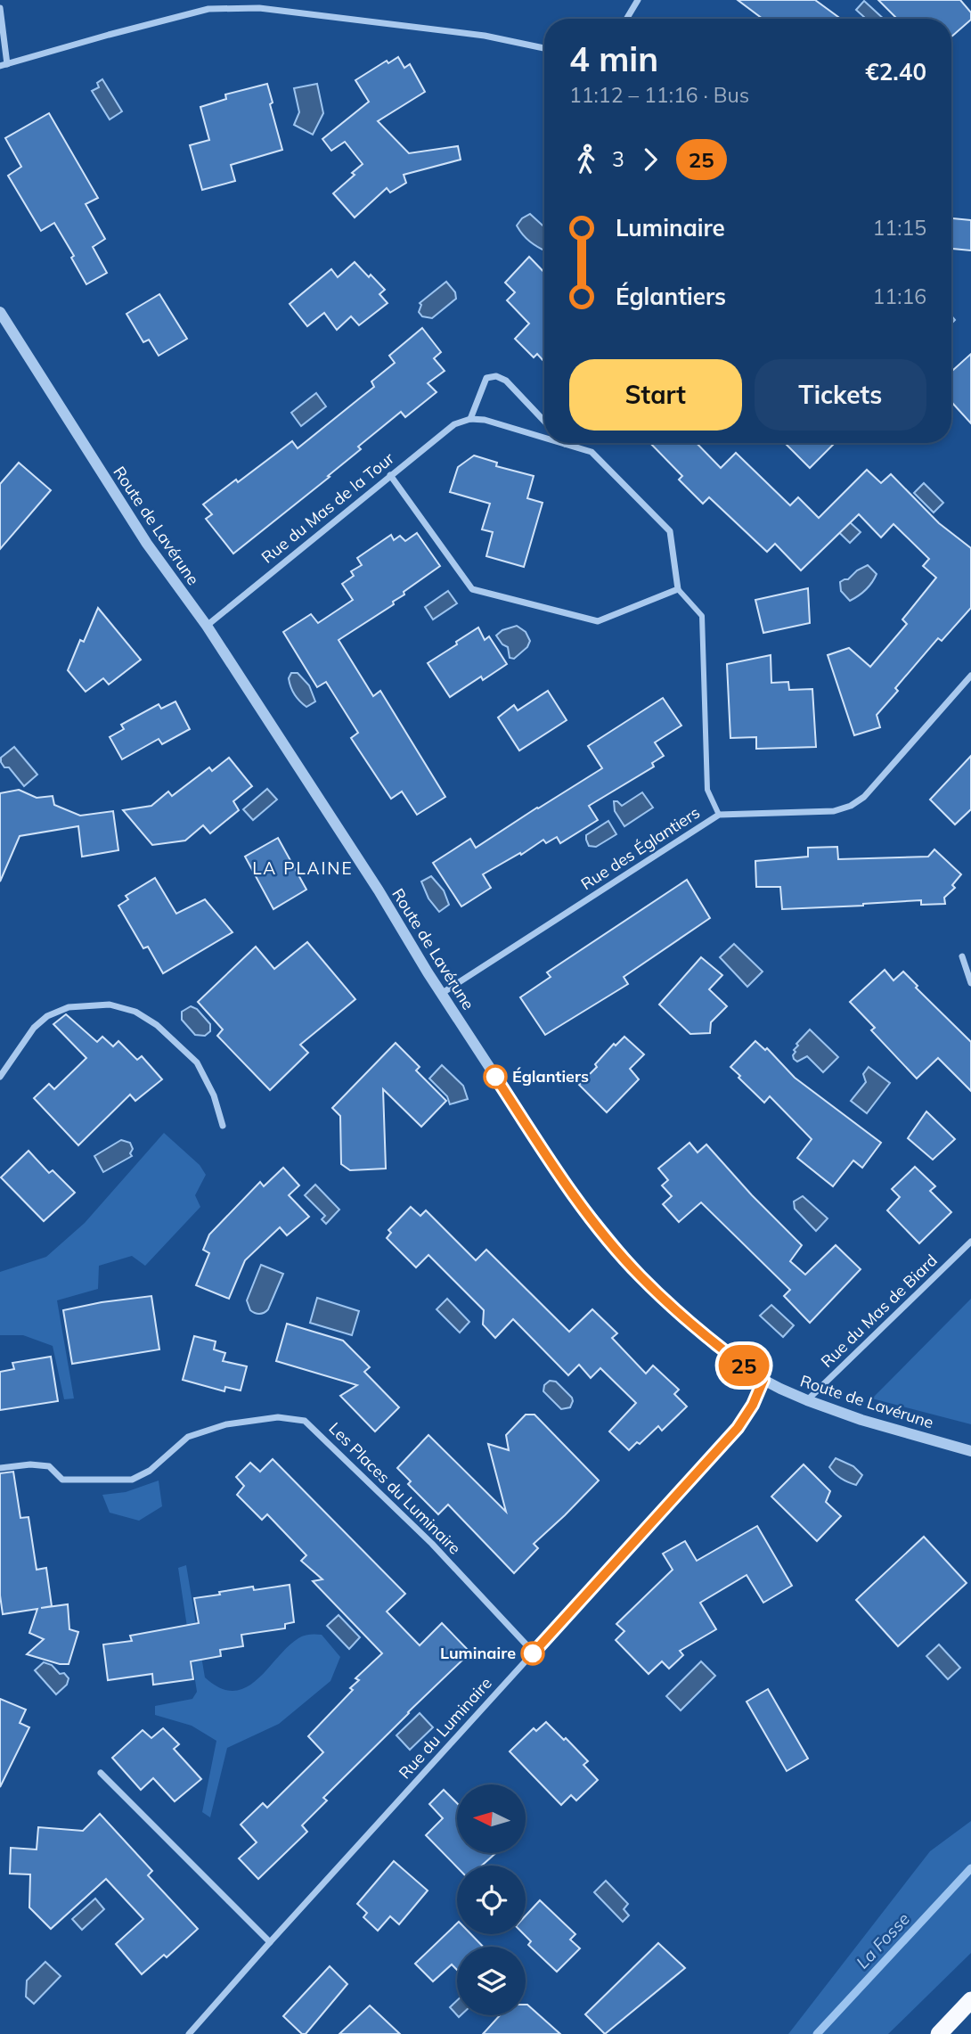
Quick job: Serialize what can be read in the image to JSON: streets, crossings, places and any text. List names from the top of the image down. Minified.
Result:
{"streets":{"street":["Rue du Mas de la Tour","Route de Lavérune","Rue des Églantiers","Rue du Mas de Biard","Les Places du Luminaire","Rue du Luminaire"]},"crossings":[["Rue du Mas de la Tour","Route de Lavérune"],["Route de Lavérune","Rue des Églantiers"],["Route de Lavérune","Rue du Mas de Biard"],["Route de Lavérune","Rue du Luminaire"],["Les Places du Luminaire","Rue du Luminaire"]],"districts":["LA PLAINE"],"water":["La Fosse"],"places":["Églantiers","Luminaire"],"lines":["bus line 25"],"north":"left","page":{"on_map":"25","heading":["4 min","11:12 – 11:16 · Bus","€2.40"],"legs":["3","25"],"list":[{"name":"Luminaire","value":"11:15"},{"name":"Églantiers","value":"11:16"}],"buttons":["Start","Tickets"]}}
